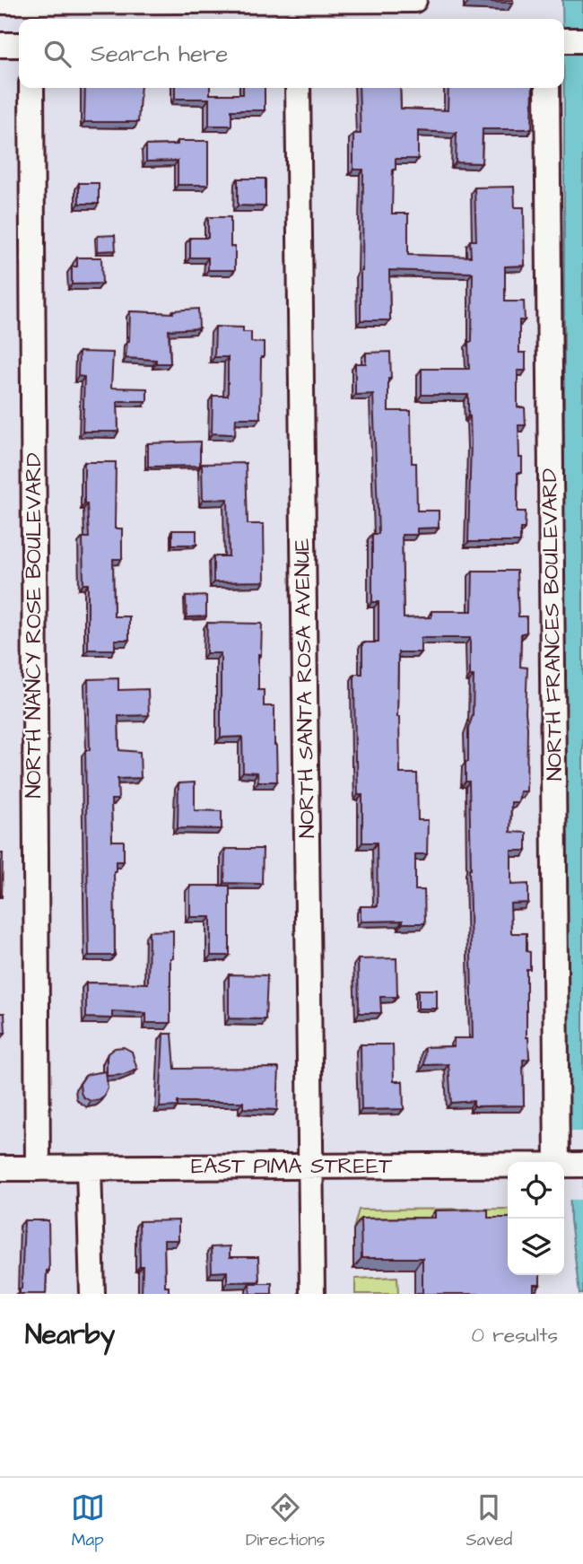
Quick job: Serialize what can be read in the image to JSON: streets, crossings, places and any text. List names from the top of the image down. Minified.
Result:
{"streets":{"street":["NORTH FRANCES BOULEVARD","NORTH NANCY ROSE BOULEVARD","NORTH SANTA ROSA AVENUE","EAST PIMA STREET"]},"crossings":[["NORTH FRANCES BOULEVARD","EAST PIMA STREET"],["NORTH NANCY ROSE BOULEVARD","EAST PIMA STREET"],["NORTH SANTA ROSA AVENUE","EAST PIMA STREET"]],"page":{"search":"Search here","heading":["Nearby","0 results"],"nav":["Map","Directions","Saved"]}}
